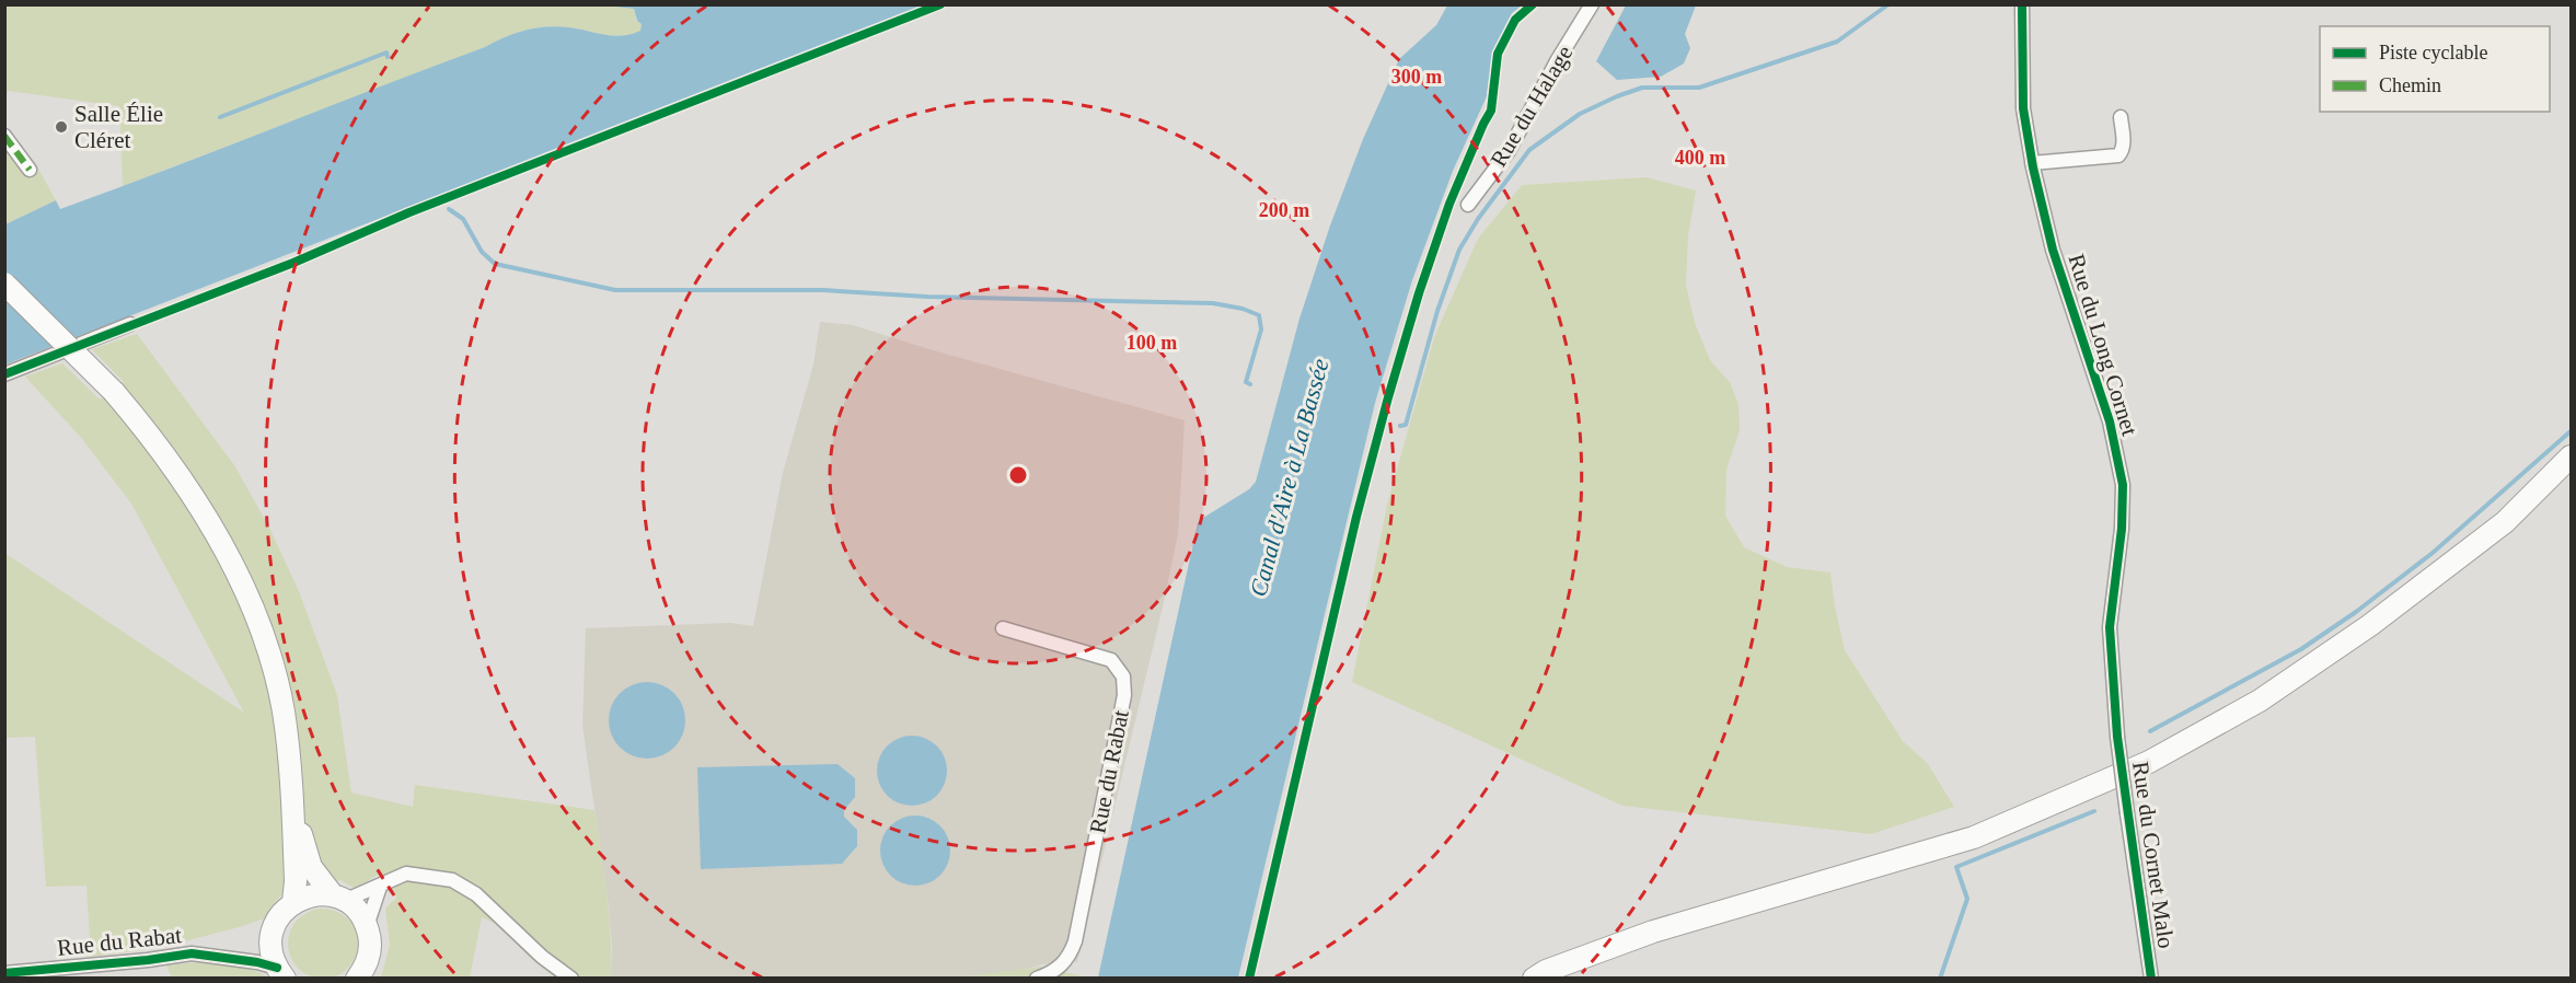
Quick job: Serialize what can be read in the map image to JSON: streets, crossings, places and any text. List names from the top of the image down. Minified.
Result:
{"streets":{"street":["Rue du Halage","Rue du Long Cornet","Rue du Rabat","Rue du Cornet Malo"]},"crossings":[["Rue du Long Cornet","Rue du Cornet Malo"]],"water":["Canal d'Aire à La Bassée"],"places":["Salle Élie Cléret"],"legend":["Piste cyclable","Chemin"],"rings":["300 m","400 m","200 m","100 m"]}
